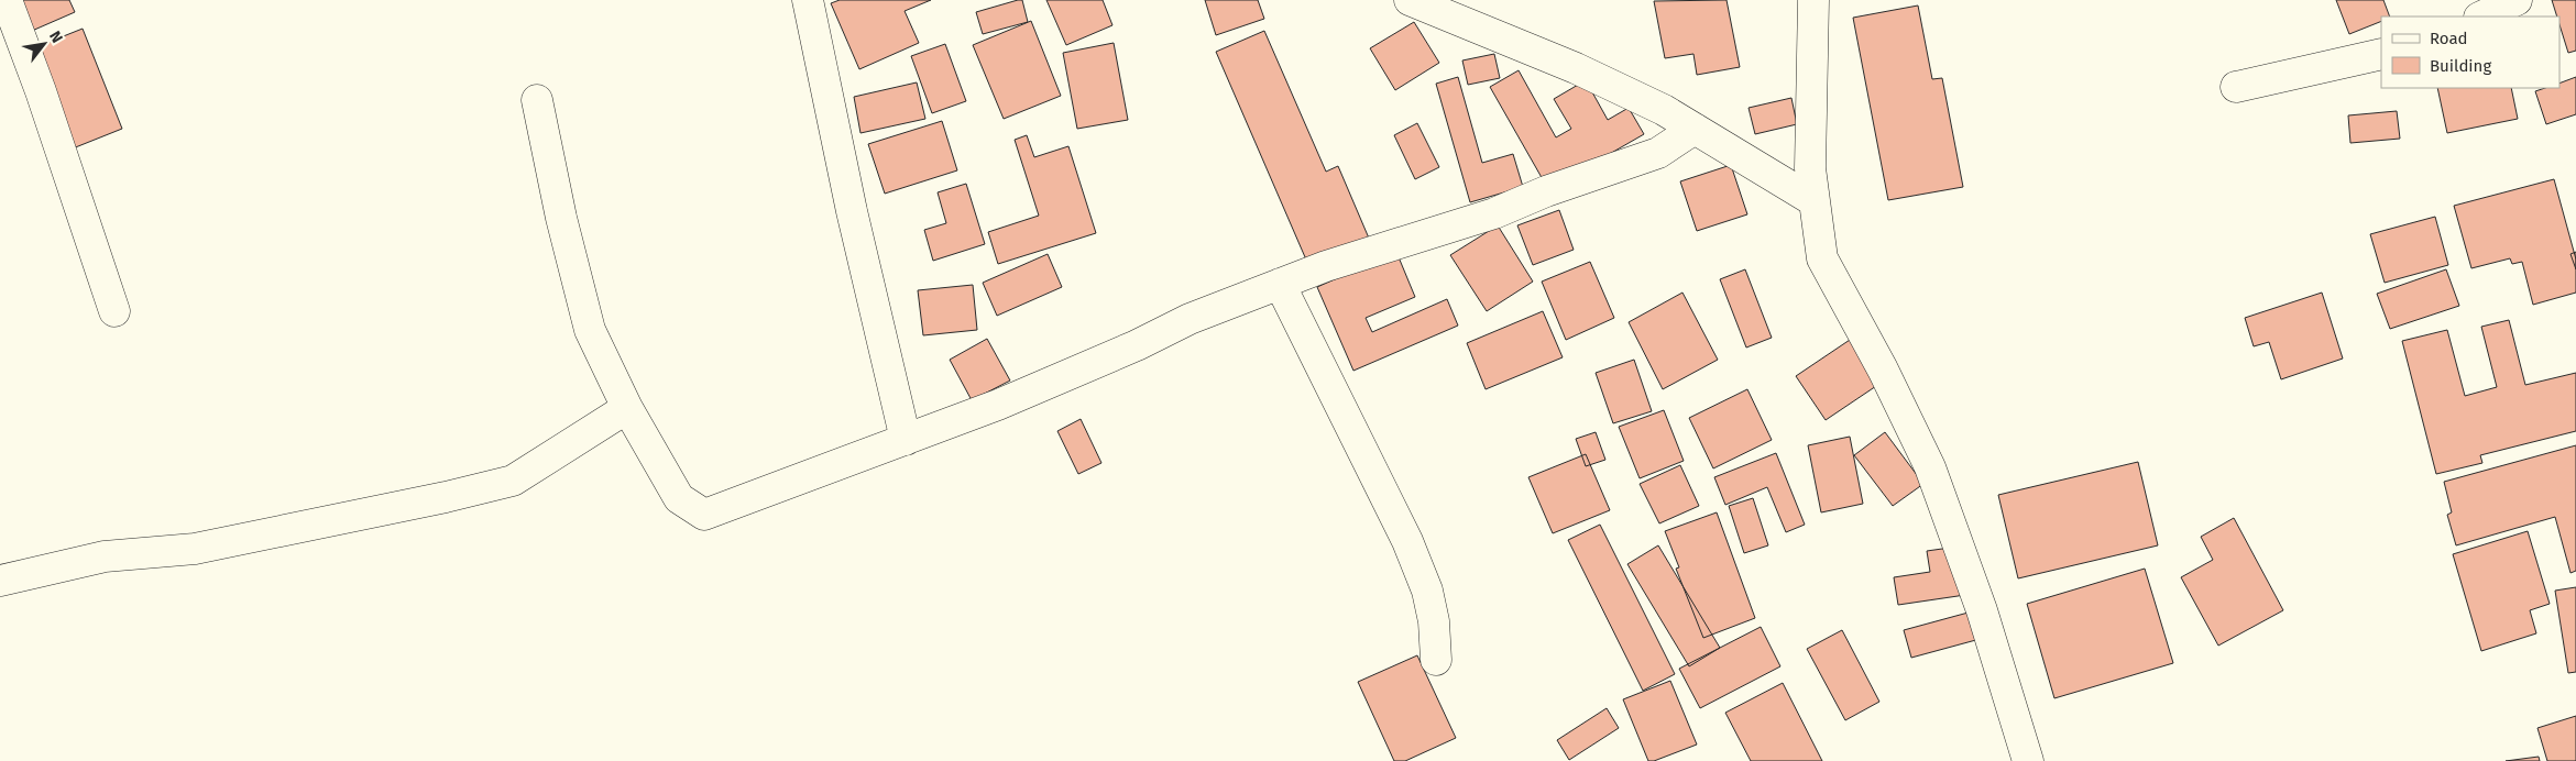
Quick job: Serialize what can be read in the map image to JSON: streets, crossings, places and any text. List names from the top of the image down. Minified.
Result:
{"legend":["Road","Building"],"north":"top right"}
